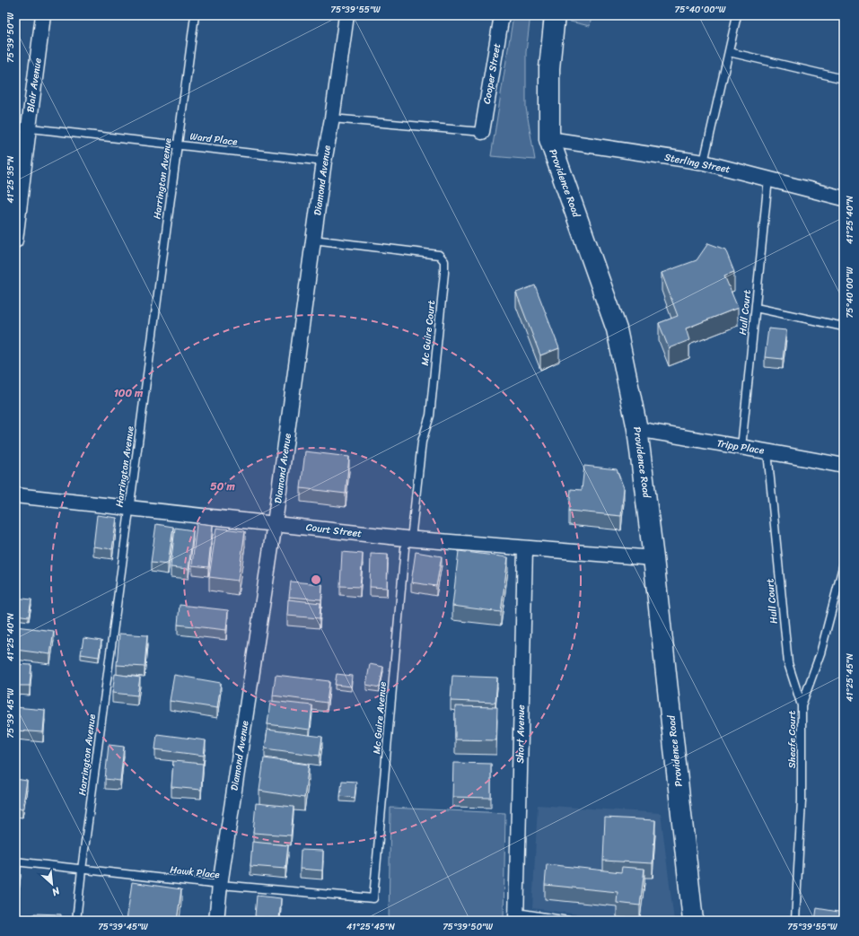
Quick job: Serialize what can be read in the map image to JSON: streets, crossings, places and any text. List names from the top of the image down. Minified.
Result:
{"streets":{"main road":["Providence Road"],"street":["Cooper Street","Blair Avenue","Sterling Street","Diamond Avenue","Tripp Place","Court Street","Short Avenue"],"lane":["Ward Place","Harrington Avenue","Hull Court","Mc Guire Court","Mc Guire Avenue","Sheafe Court","Hawk Place"]},"crossings":[["Blair Avenue","Ward Place"],["Ward Place","Harrington Avenue"],["Ward Place","Diamond Avenue"],["Sterling Street","Providence Road"],["Sterling Street","Hull Court"],["Harrington Avenue","Court Street"],["Harrington Avenue","Hawk Place"],["Diamond Avenue","Mc Guire Court"],["Diamond Avenue","Court Street"],["Diamond Avenue","Hawk Place"],["Providence Road","Tripp Place"],["Providence Road","Court Street"],["Hull Court","Tripp Place"],["Hull Court","Sheafe Court"],["Mc Guire Court","Court Street"],["Mc Guire Court","Mc Guire Avenue"],["Court Street","Mc Guire Avenue"],["Court Street","Short Avenue"],["Mc Guire Avenue","Hawk Place"]],"north":"bottom right","coordinates":["75°39'55\"W","75°40'00\"W","75°39'50\"W","41°25'35\"N","41°25'40\"N","41°25'45\"N","75°39'45\"W"],"rings":["100 m","50 m"]}
